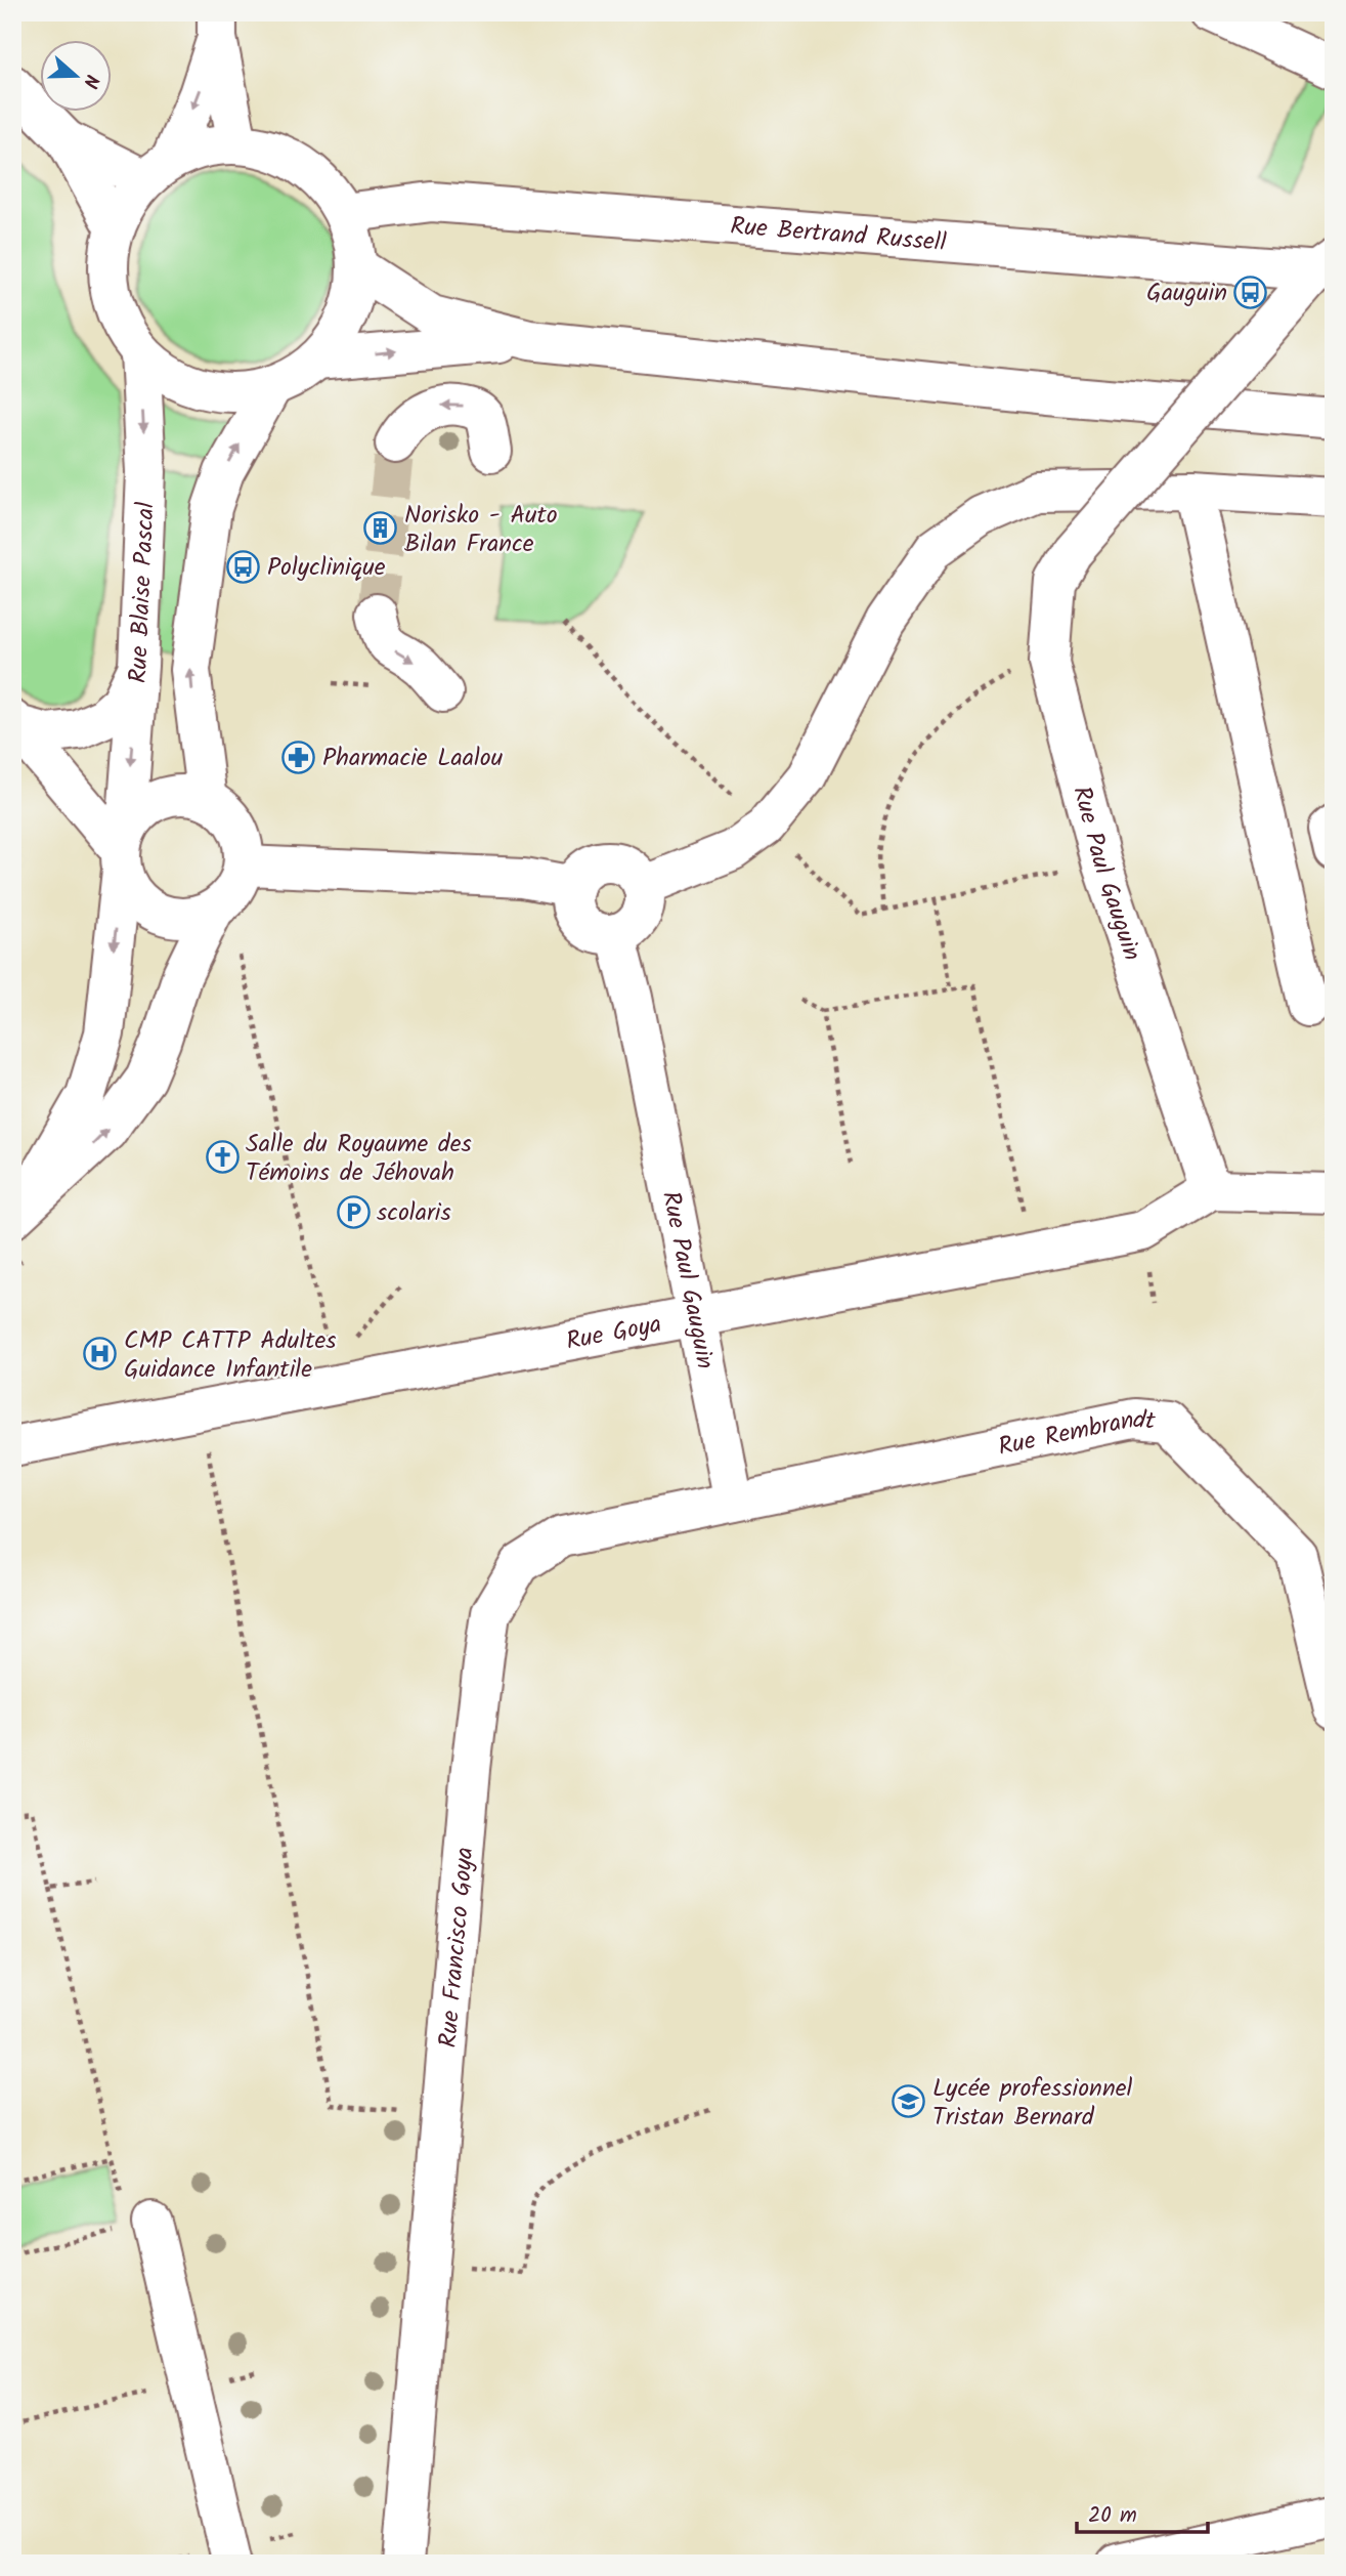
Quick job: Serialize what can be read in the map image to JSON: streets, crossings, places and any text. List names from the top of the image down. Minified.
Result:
{"streets":{"street":["Rue Bertrand Russell","Rue Blaise Pascal","Rue Paul Gauguin","Rue Goya","Rue Rembrandt","Rue Francisco Goya"]},"crossings":[["Rue Bertrand Russell","Rue Blaise Pascal"],["Rue Bertrand Russell","Rue Paul Gauguin"],["Rue Paul Gauguin","Rue Goya"],["Rue Paul Gauguin","Rue Rembrandt"],["Rue Paul Gauguin","Rue Francisco Goya"],["Rue Rembrandt","Rue Francisco Goya"]],"places":{"bus stop":["Gauguin","Polyclinique"],"building":["Norisko - Auto Bilan France"],"pharmacy":["Pharmacie Laalou"],"church":["Salle du Royaume des Témoins de Jéhovah"],"parking":["scolaris"],"hospital":["CMP CATTP Adultes Guidance Infantile"],"school or university":["Lycée professionnel Tristan Bernard"]},"scale_bar":"20 m","north":"right"}
